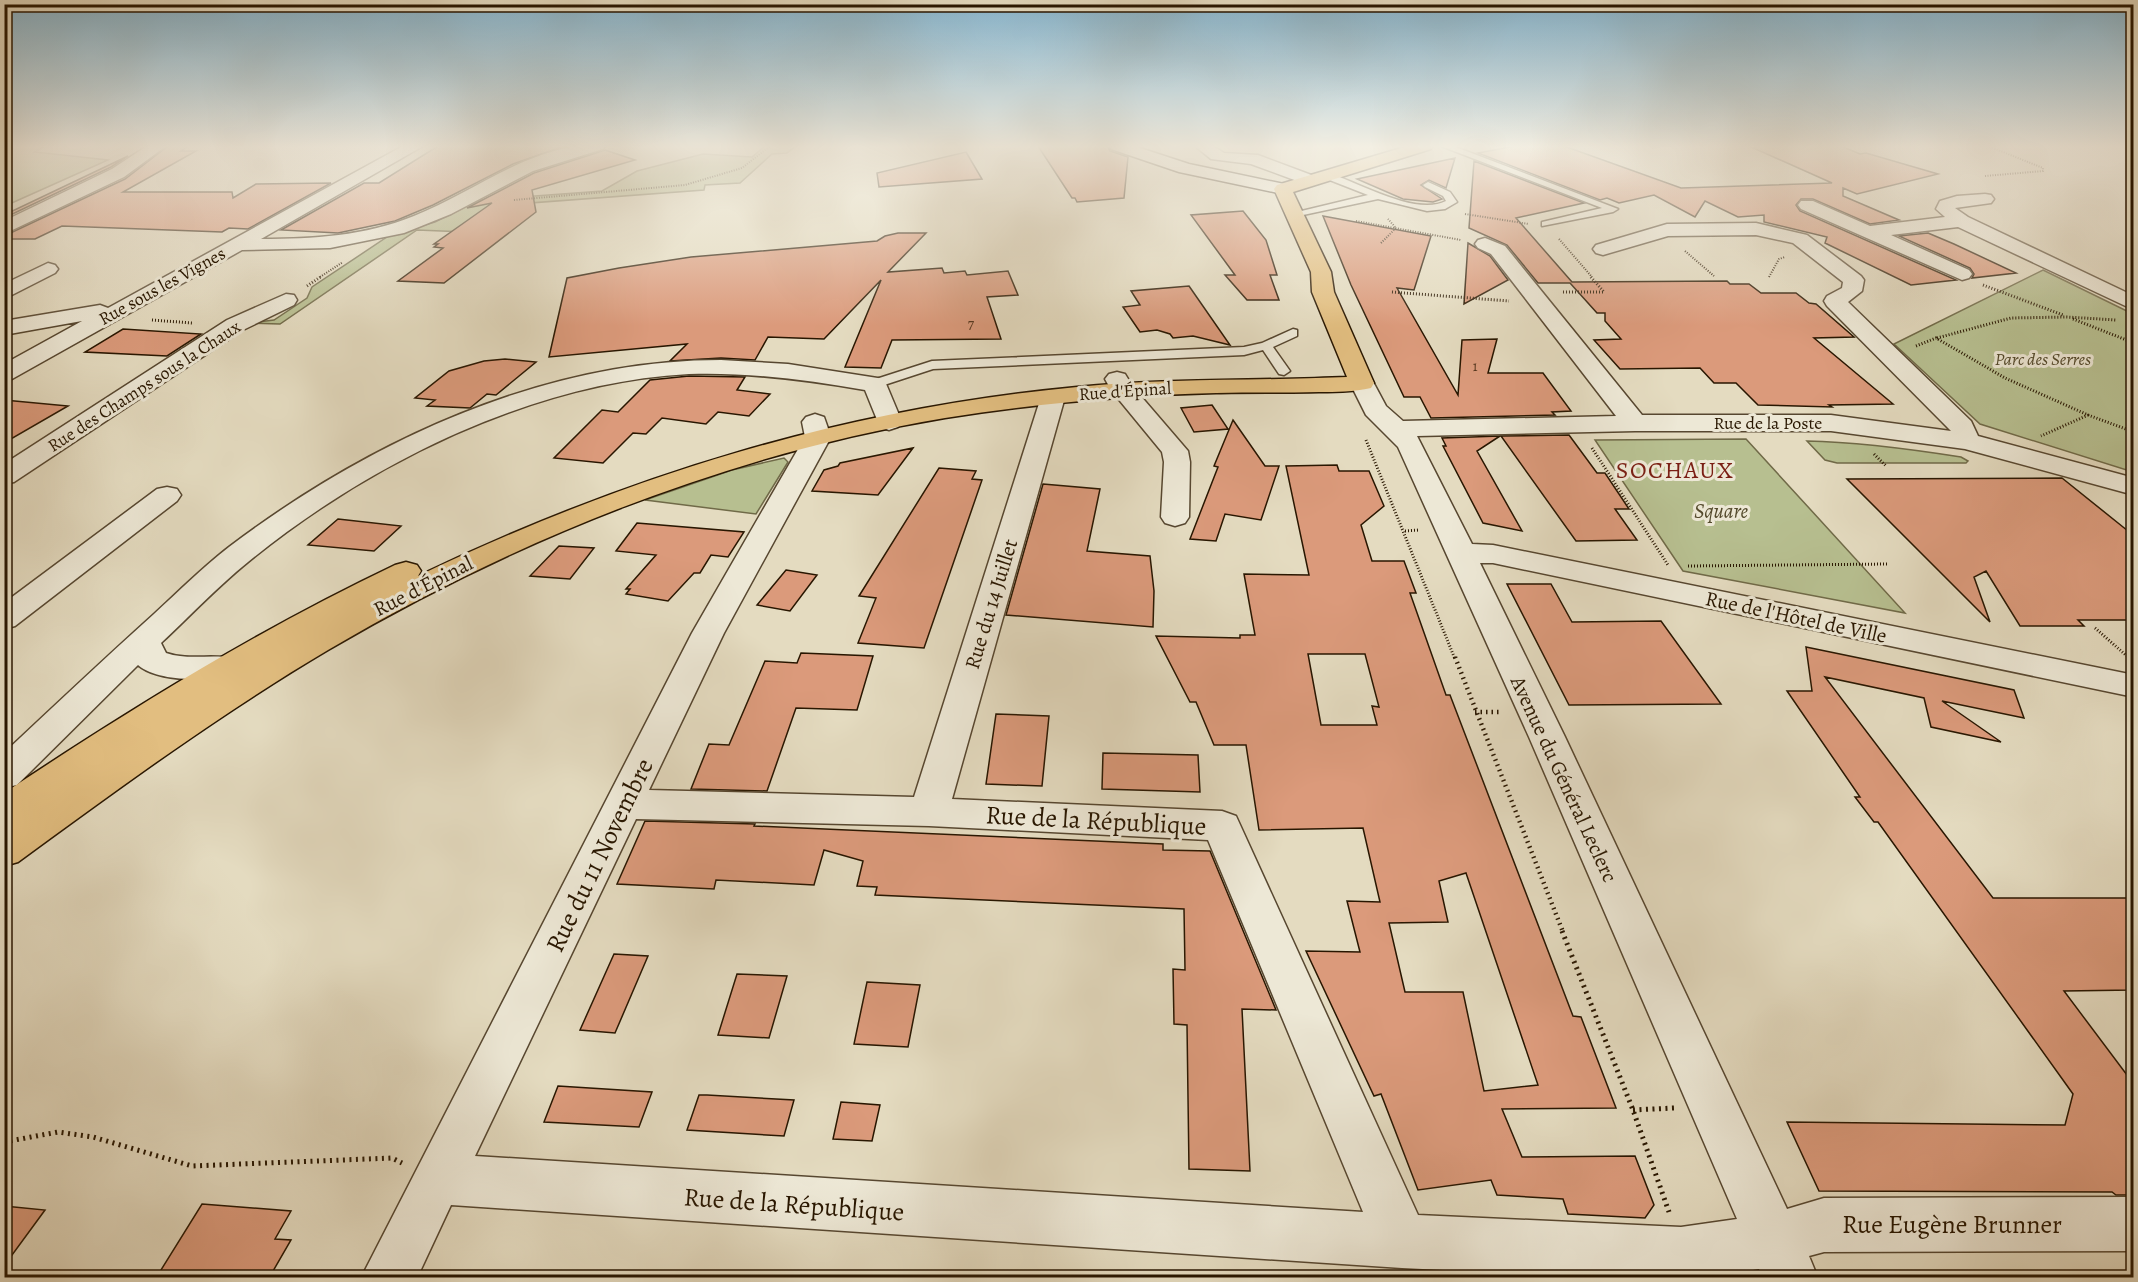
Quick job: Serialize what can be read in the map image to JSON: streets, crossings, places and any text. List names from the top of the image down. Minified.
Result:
{"streets":{"main road":["Rue d'Épinal","Avenue du Général Leclerc"],"street":["Rue sous les Vignes","Rue des Champs sous la Chaux","Rue de la Poste","Rue du 14 Juillet","Rue de l'Hôtel de Ville","Rue de la République","Rue du 11 Novembre","Rue Eugène Brunner"]},"crossings":[["Rue d'Épinal","Rue du 14 Juillet"],["Rue d'Épinal","Avenue du Général Leclerc"],["Rue d'Épinal","Rue du 11 Novembre"],["Rue de la Poste","Avenue du Général Leclerc"],["Rue du 14 Juillet","Rue de la République"],["Rue de l'Hôtel de Ville","Avenue du Général Leclerc"],["Avenue du Général Leclerc","Rue de la République"],["Avenue du Général Leclerc","Rue Eugène Brunner"],["Rue de la République","Rue du 11 Novembre"],["Rue de la République","Rue Eugène Brunner"]],"districts":["SOCHAUX"],"parks":["Parc des Serres","Square"],"house_numbers":["7","1"]}
